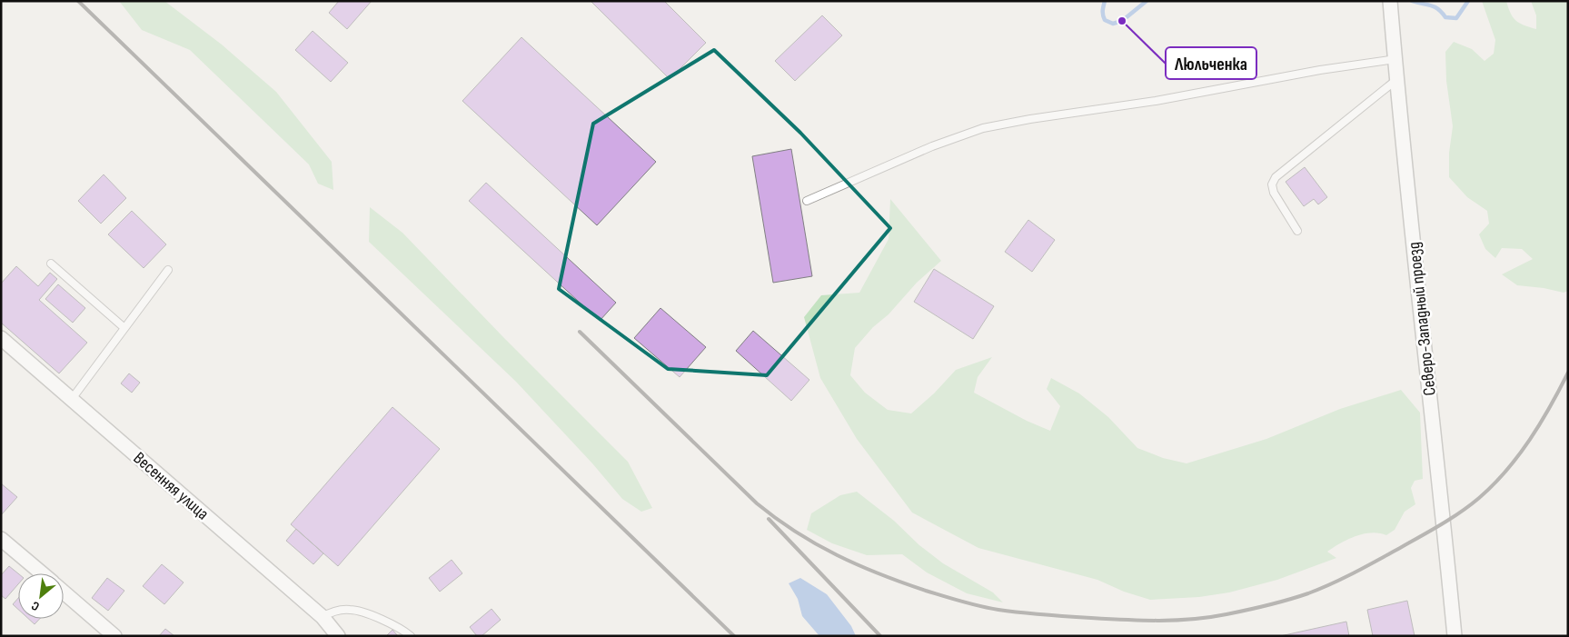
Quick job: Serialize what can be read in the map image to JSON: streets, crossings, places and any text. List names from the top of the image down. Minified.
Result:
{"streets":{"street":["Северо-Западный проезд","Весенняя улица"]},"places":["Люльченка"],"north":"bottom left"}
